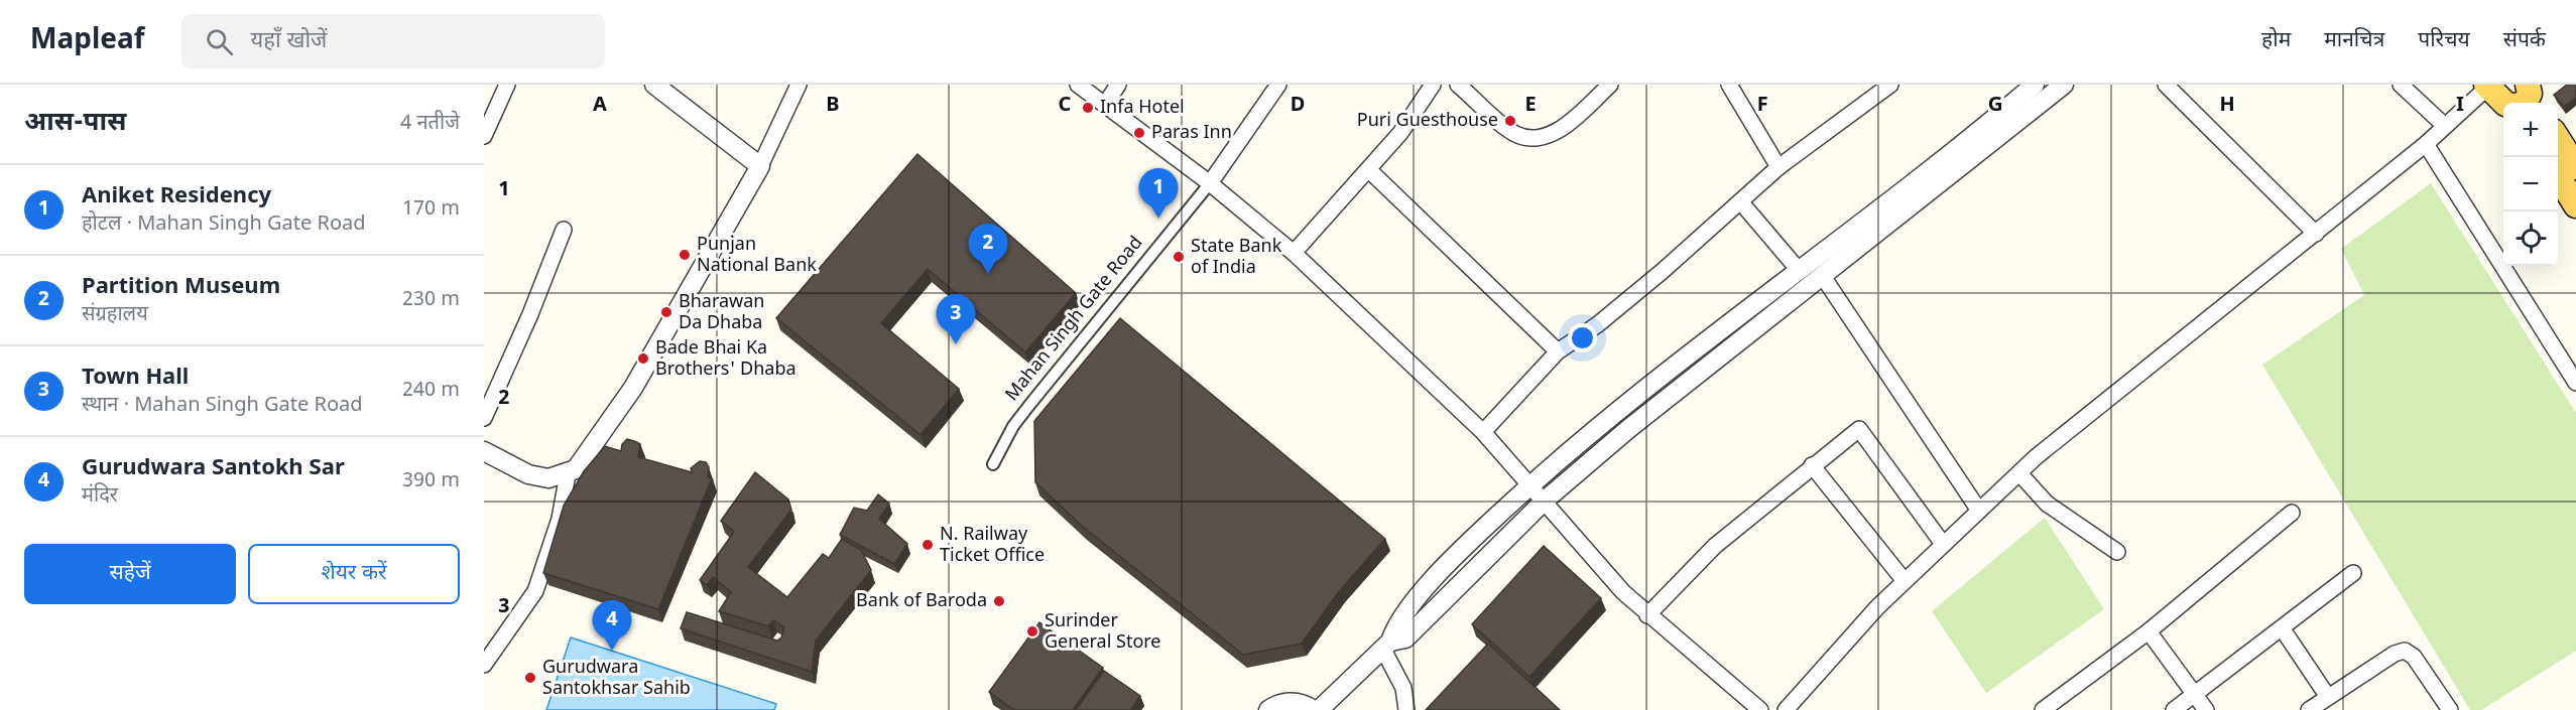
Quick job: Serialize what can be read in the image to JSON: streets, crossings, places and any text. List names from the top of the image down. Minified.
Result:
{"streets":{"street":["Mahan Singh Gate Road"]},"places":["Infa Hotel","Puri Guesthouse","Paras Inn","Punjan National Bank","State Bank of India","Bharawan Da Dhaba","Bade Bhai Ka Brothers' Dhaba","N. Railway Ticket Office","Bank of Baroda","Surinder General Store","Gurudwara Santokhsar Sahib"],"page":{"header":"Mapleaf","search":"यहाँ खोजें","nav":["होम","मानचित्र","परिचय","संपर्क"],"heading":["आस-पास","4 नतीजे"],"map_buttons":["+","−"],"list":[{"mark":"1","name":"Aniket Residency","note":"होटल · Mahan Singh Gate Road","value":"170 m"},{"mark":"2","name":"Partition Museum","note":"संग्रहालय","value":"230 m"},{"mark":"3","name":"Town Hall","note":"स्थान · Mahan Singh Gate Road","value":"240 m"},{"mark":"4","name":"Gurudwara Santokh Sar","note":"मंदिर","value":"390 m"}],"pins":["1","2","3","4"],"buttons":["सहेजें","शेयर करें"]},"grid":{"columns":["A","B","C","D","E","F","G","H","I"],"rows":["1","2","3"]}}
